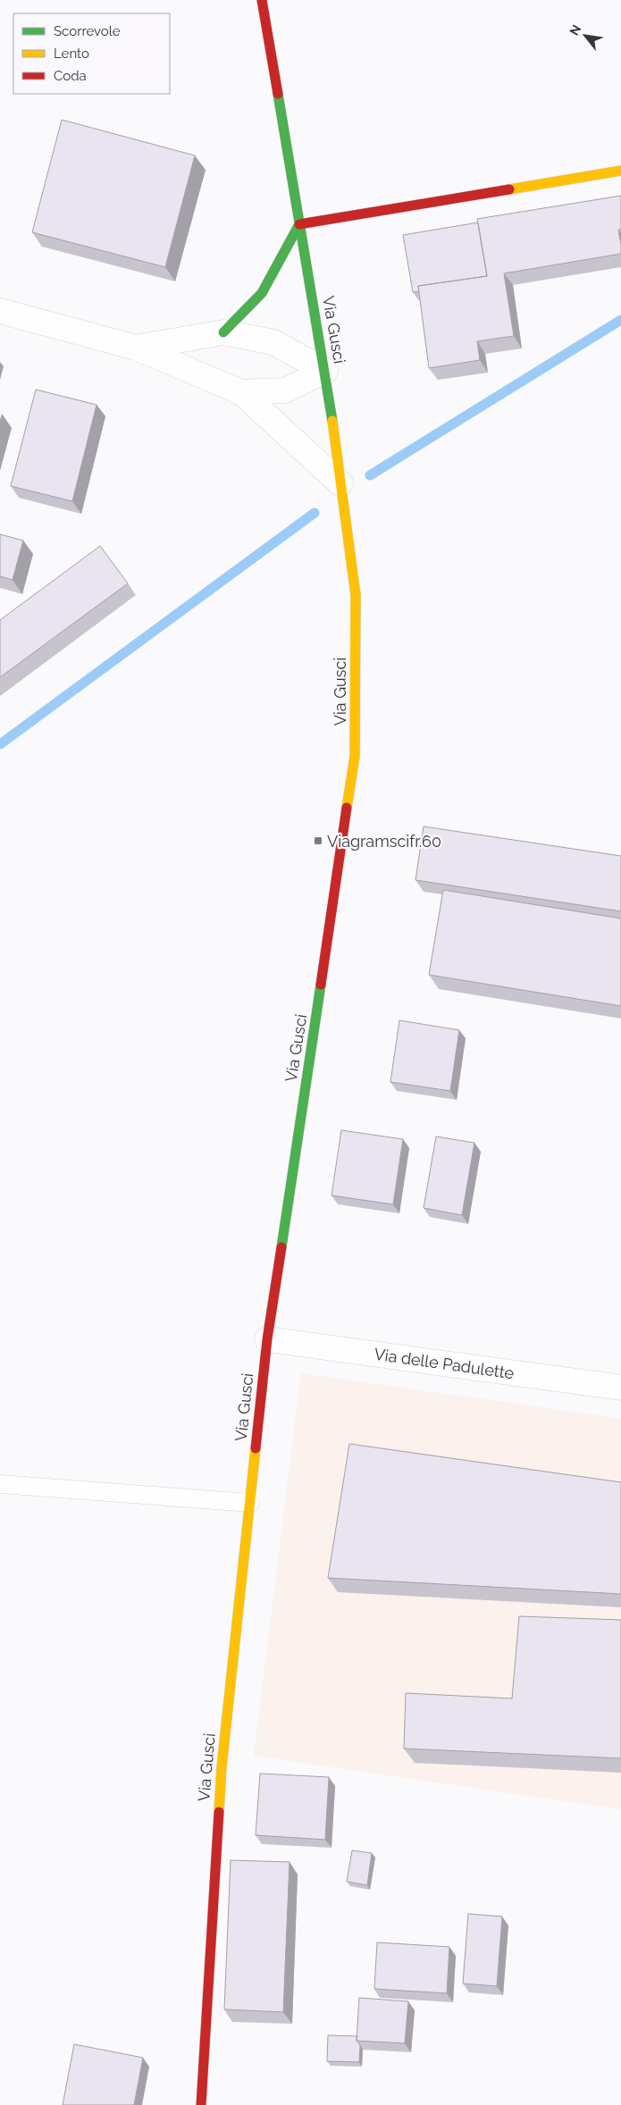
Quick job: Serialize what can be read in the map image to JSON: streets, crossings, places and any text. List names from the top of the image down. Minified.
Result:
{"streets":{"street":["Via Gusci","Via delle Padulette"]},"crossings":[["Via Gusci","Via delle Padulette"]],"places":{"transit":["Viagramscifr.60"]},"legend":["Scorrevole","Lento","Coda"],"north":"top left"}
